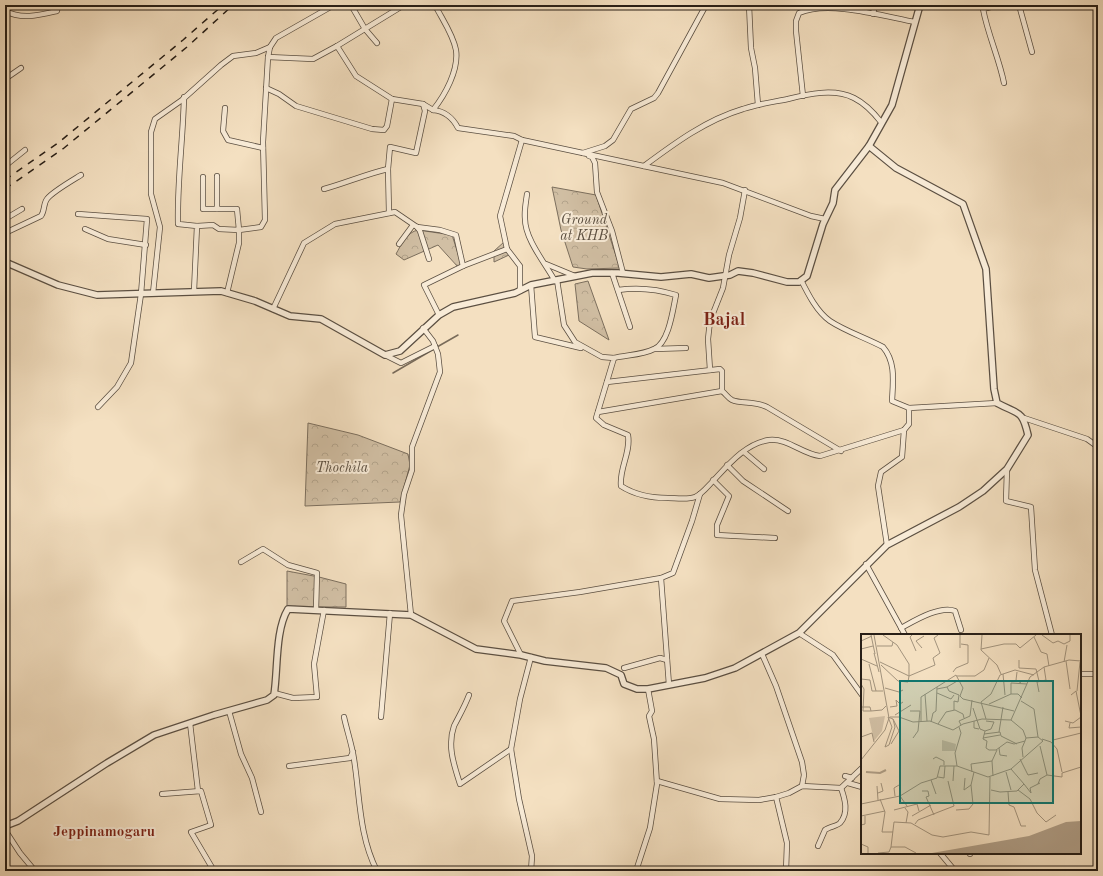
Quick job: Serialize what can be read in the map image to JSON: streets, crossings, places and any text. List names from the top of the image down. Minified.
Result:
{"districts":["Bajal","Jeppinamogaru"],"parks":["Ground at KHB","Thochila"]}
